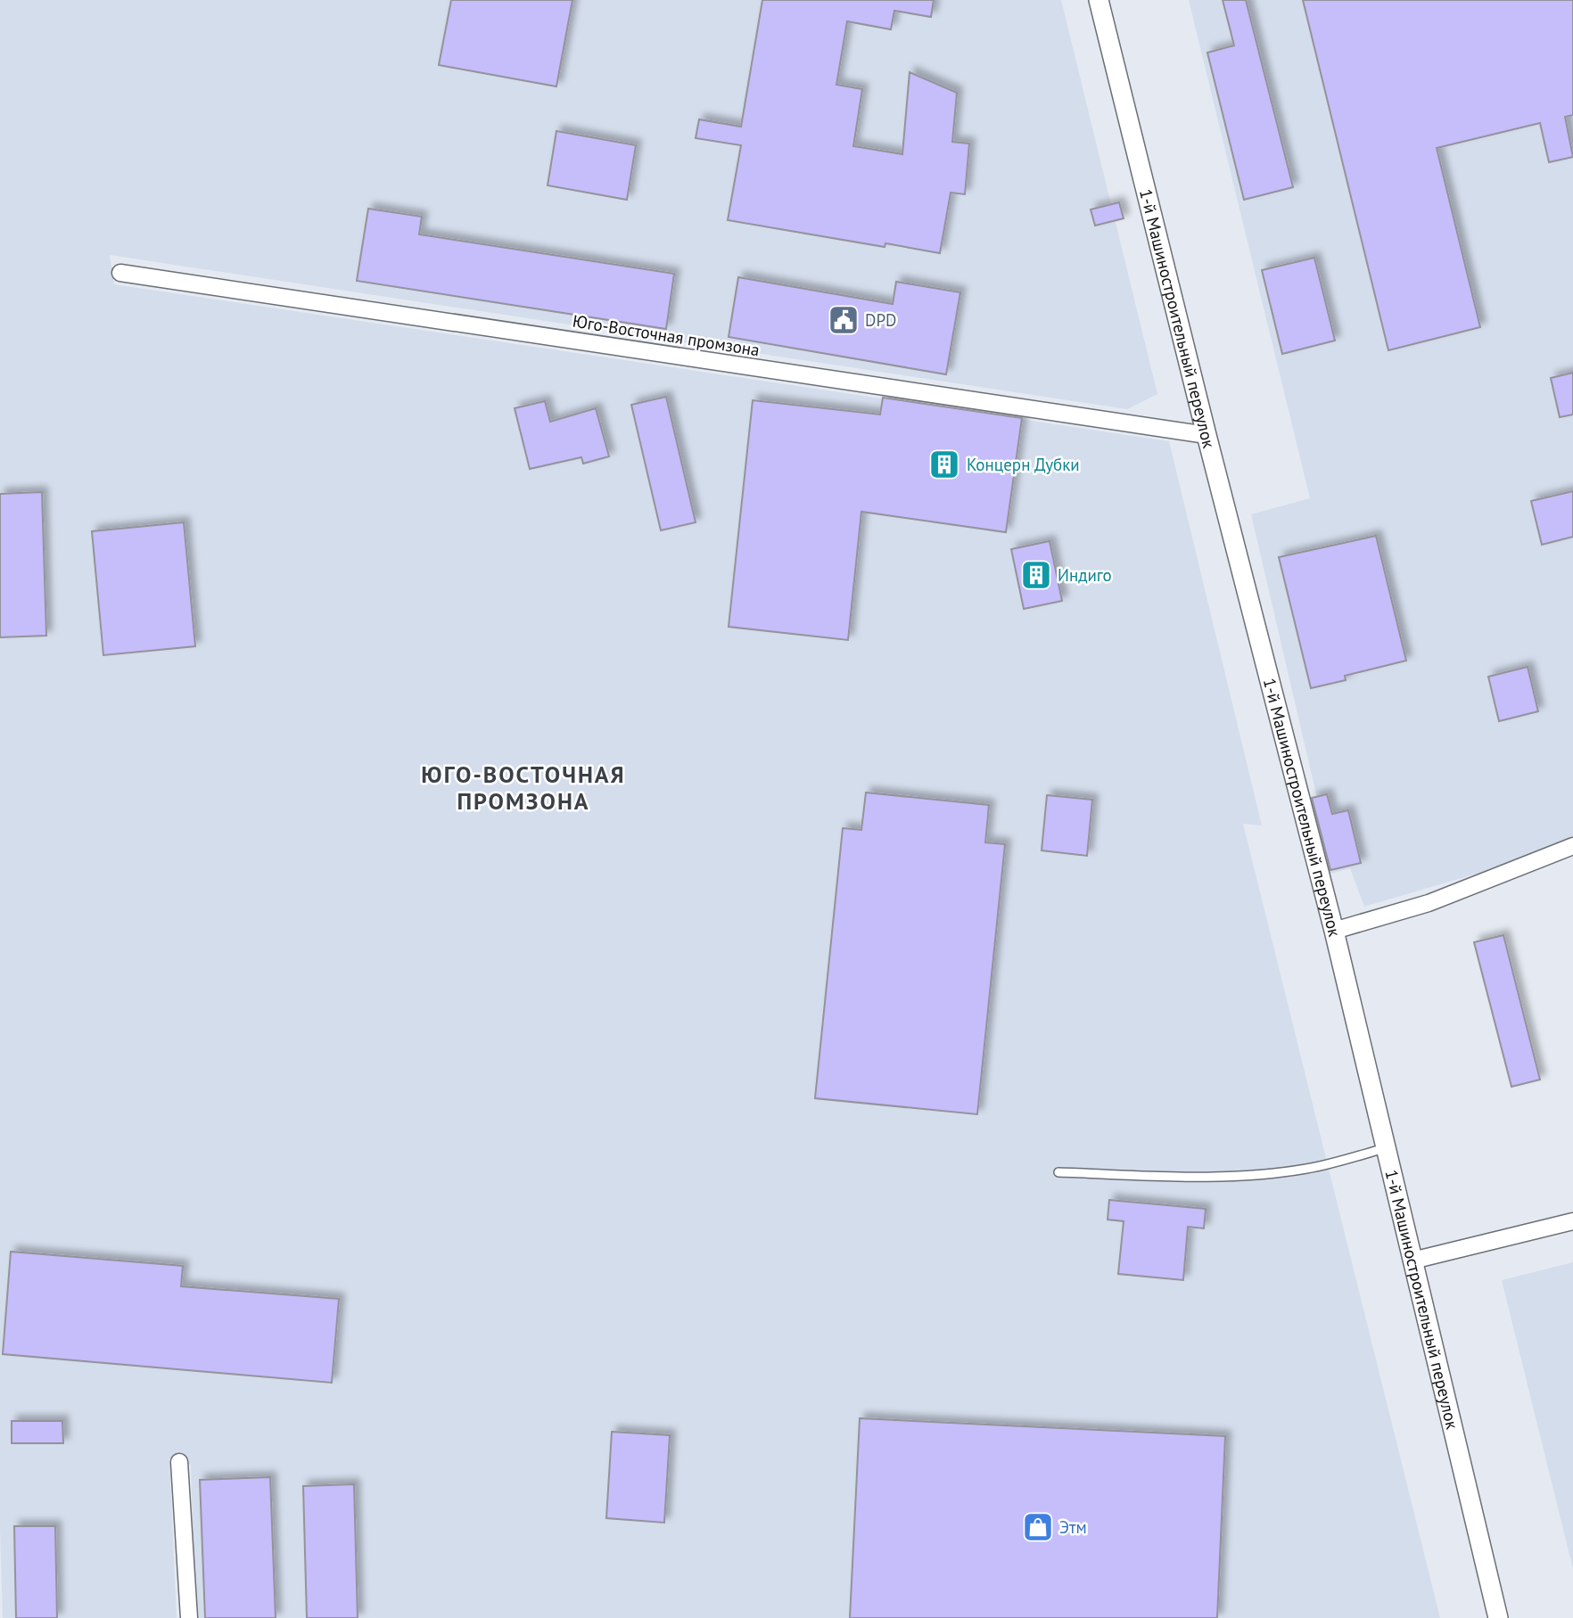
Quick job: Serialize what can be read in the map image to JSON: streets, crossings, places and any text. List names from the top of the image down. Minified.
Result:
{"streets":{"street":["1-й Машиностроительный переулок","Юго-Восточная промзона"]},"crossings":[["1-й Машиностроительный переулок","Юго-Восточная промзона"]],"districts":["ЮГО-ВОСТОЧНАЯ ПРОМЗОНА"],"places":{"public building":["DPD"],"building":["Концерн Дубки","Индиго"],"shop":["Этм"]}}
